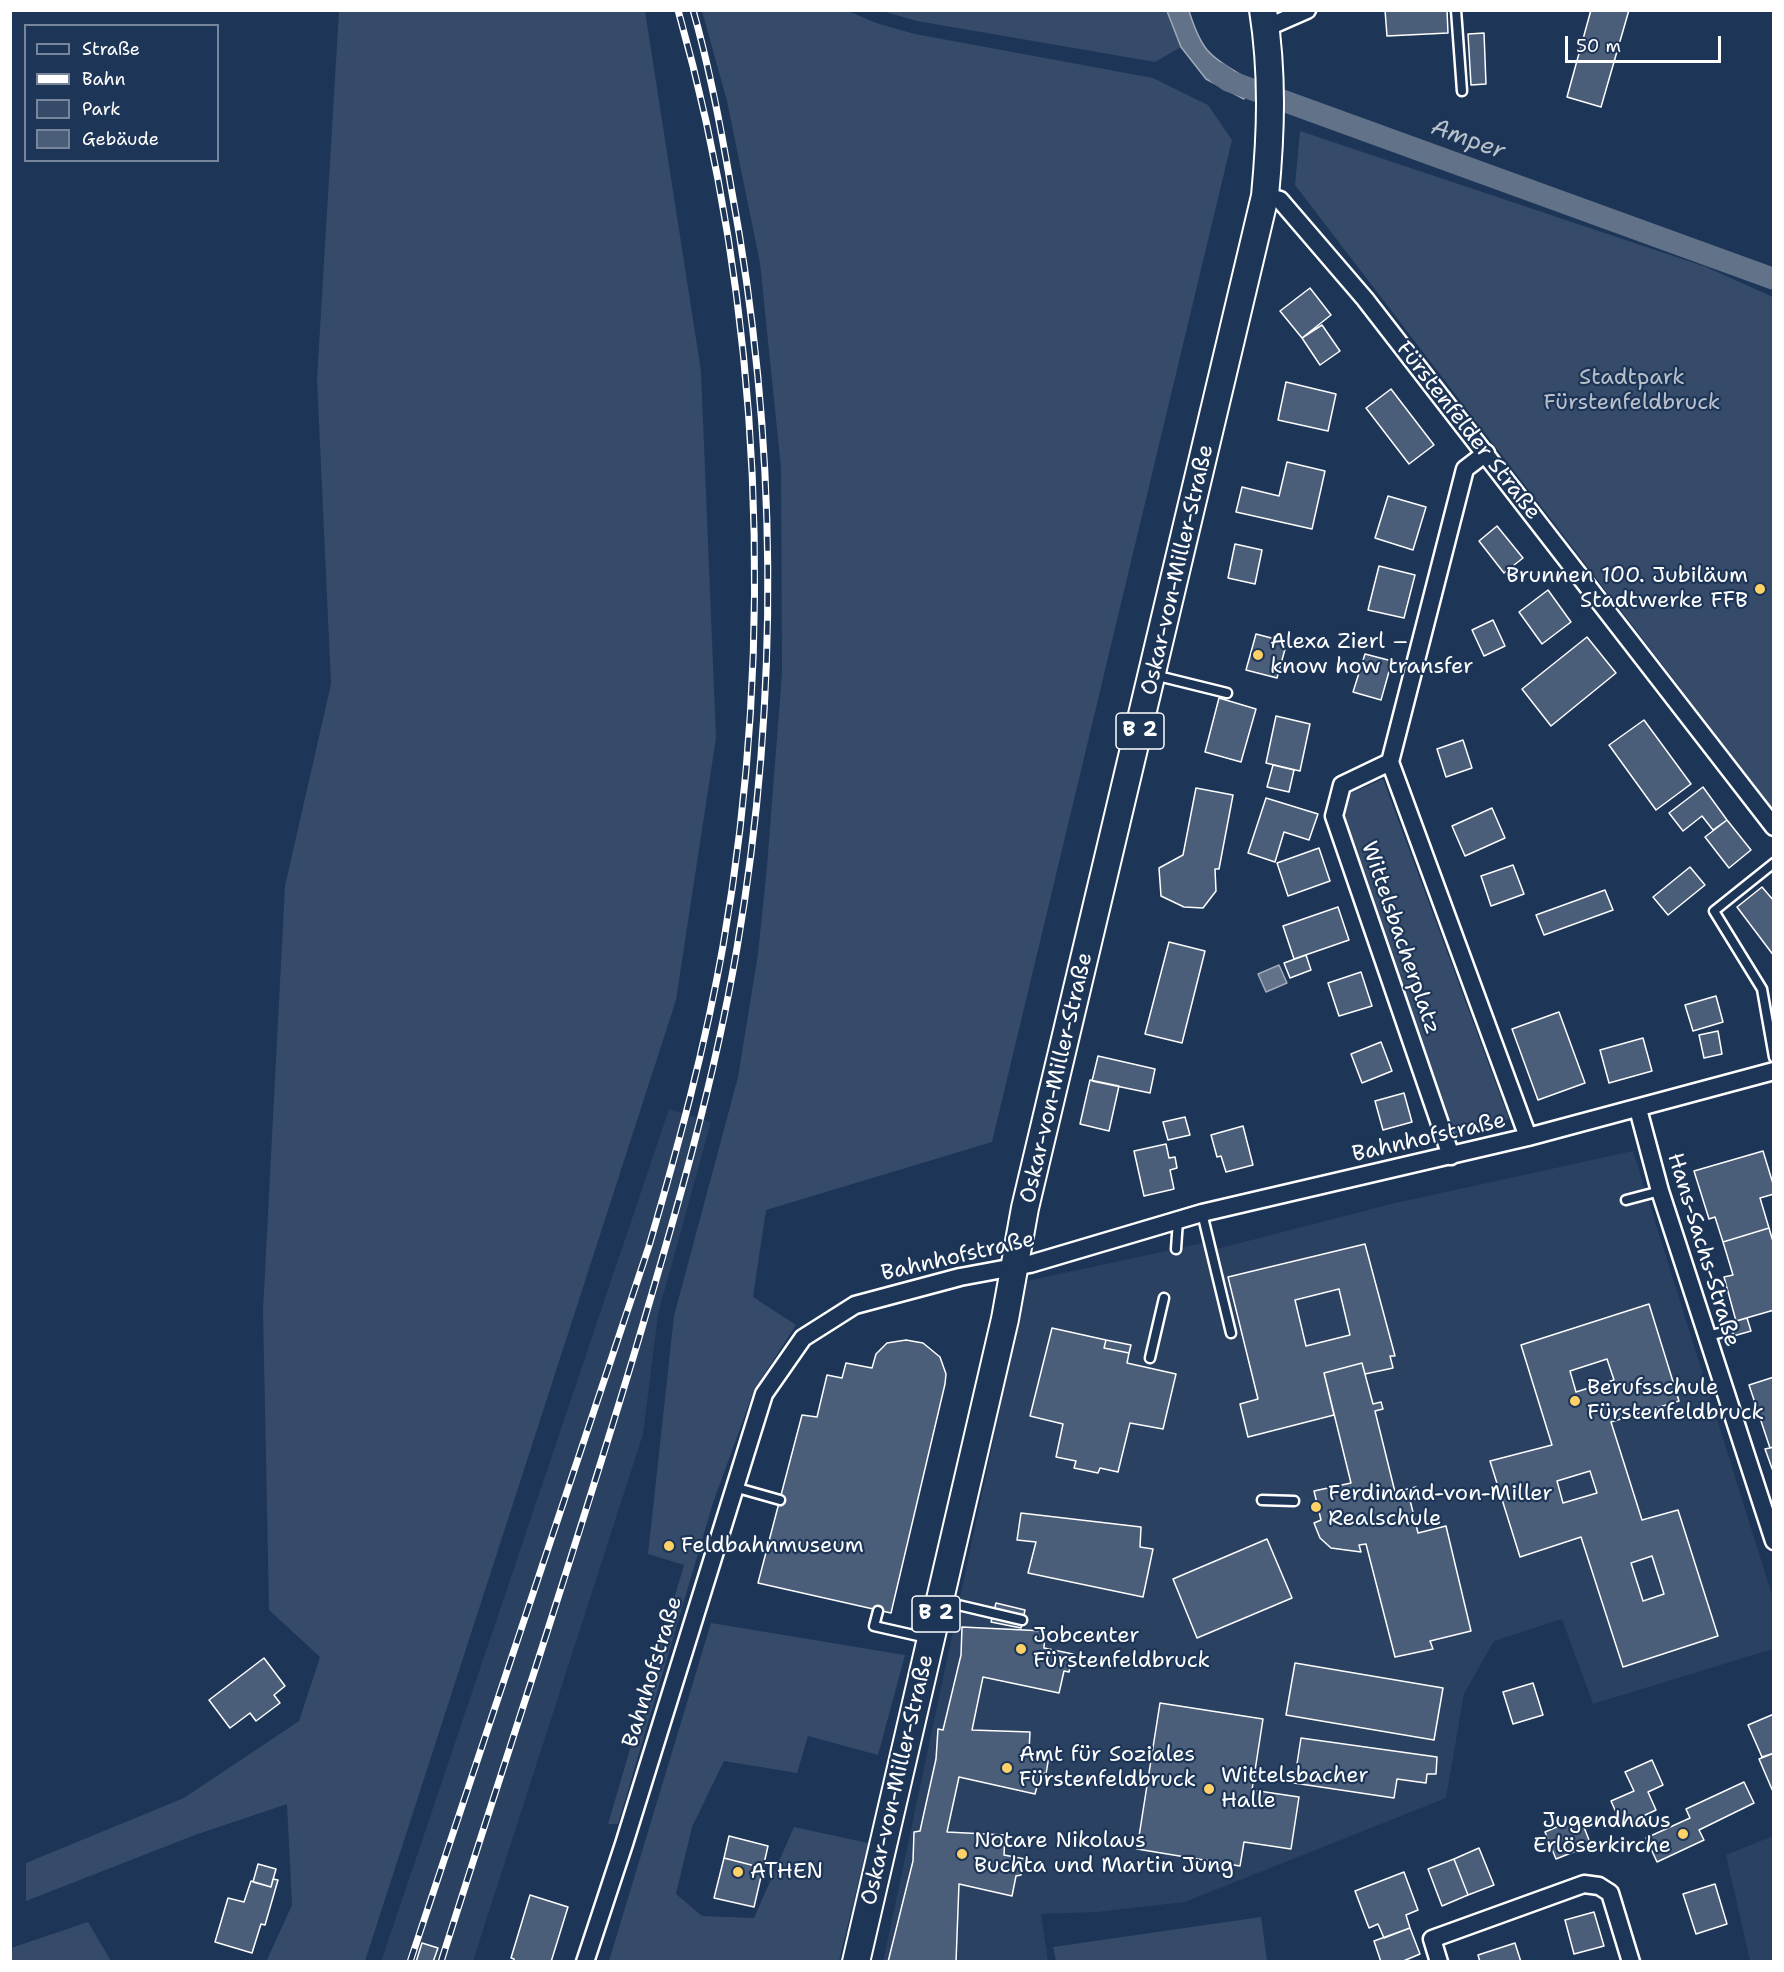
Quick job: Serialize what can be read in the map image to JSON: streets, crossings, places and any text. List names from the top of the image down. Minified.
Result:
{"streets":{"main road":["Oskar-von-Miller-Straße","B 2"],"street":["Fürstenfelder Straße","Wittelsbacherplatz","Bahnhofstraße","Hans-Sachs-Straße"]},"crossings":[["Fürstenfelder Straße","Oskar-von-Miller-Straße"],["Fürstenfelder Straße","B 2"],["Oskar-von-Miller-Straße","B 2"],["Oskar-von-Miller-Straße","Bahnhofstraße"],["Wittelsbacherplatz","Bahnhofstraße"],["Bahnhofstraße","Hans-Sachs-Straße"]],"water":["Amper"],"parks":["Stadtpark Fürstenfeldbruck"],"places":["Brunnen 100. Jubiläum Stadtwerke FFB","Alexa Zierl – know how transfer","Berufsschule Fürstenfeldbruck","Ferdinand-von-Miller Realschule","Feldbahnmuseum","Jobcenter Fürstenfeldbruck","Amt für Soziales Fürstenfeldbruck","Wittelsbacher Halle","Jugendhaus Erlöserkirche","Notare Nikolaus Buchta und Martin Jung","ATHEN"],"legend":["Straße","Bahn","Park","Gebäude"],"scale_bar":"50 m"}
